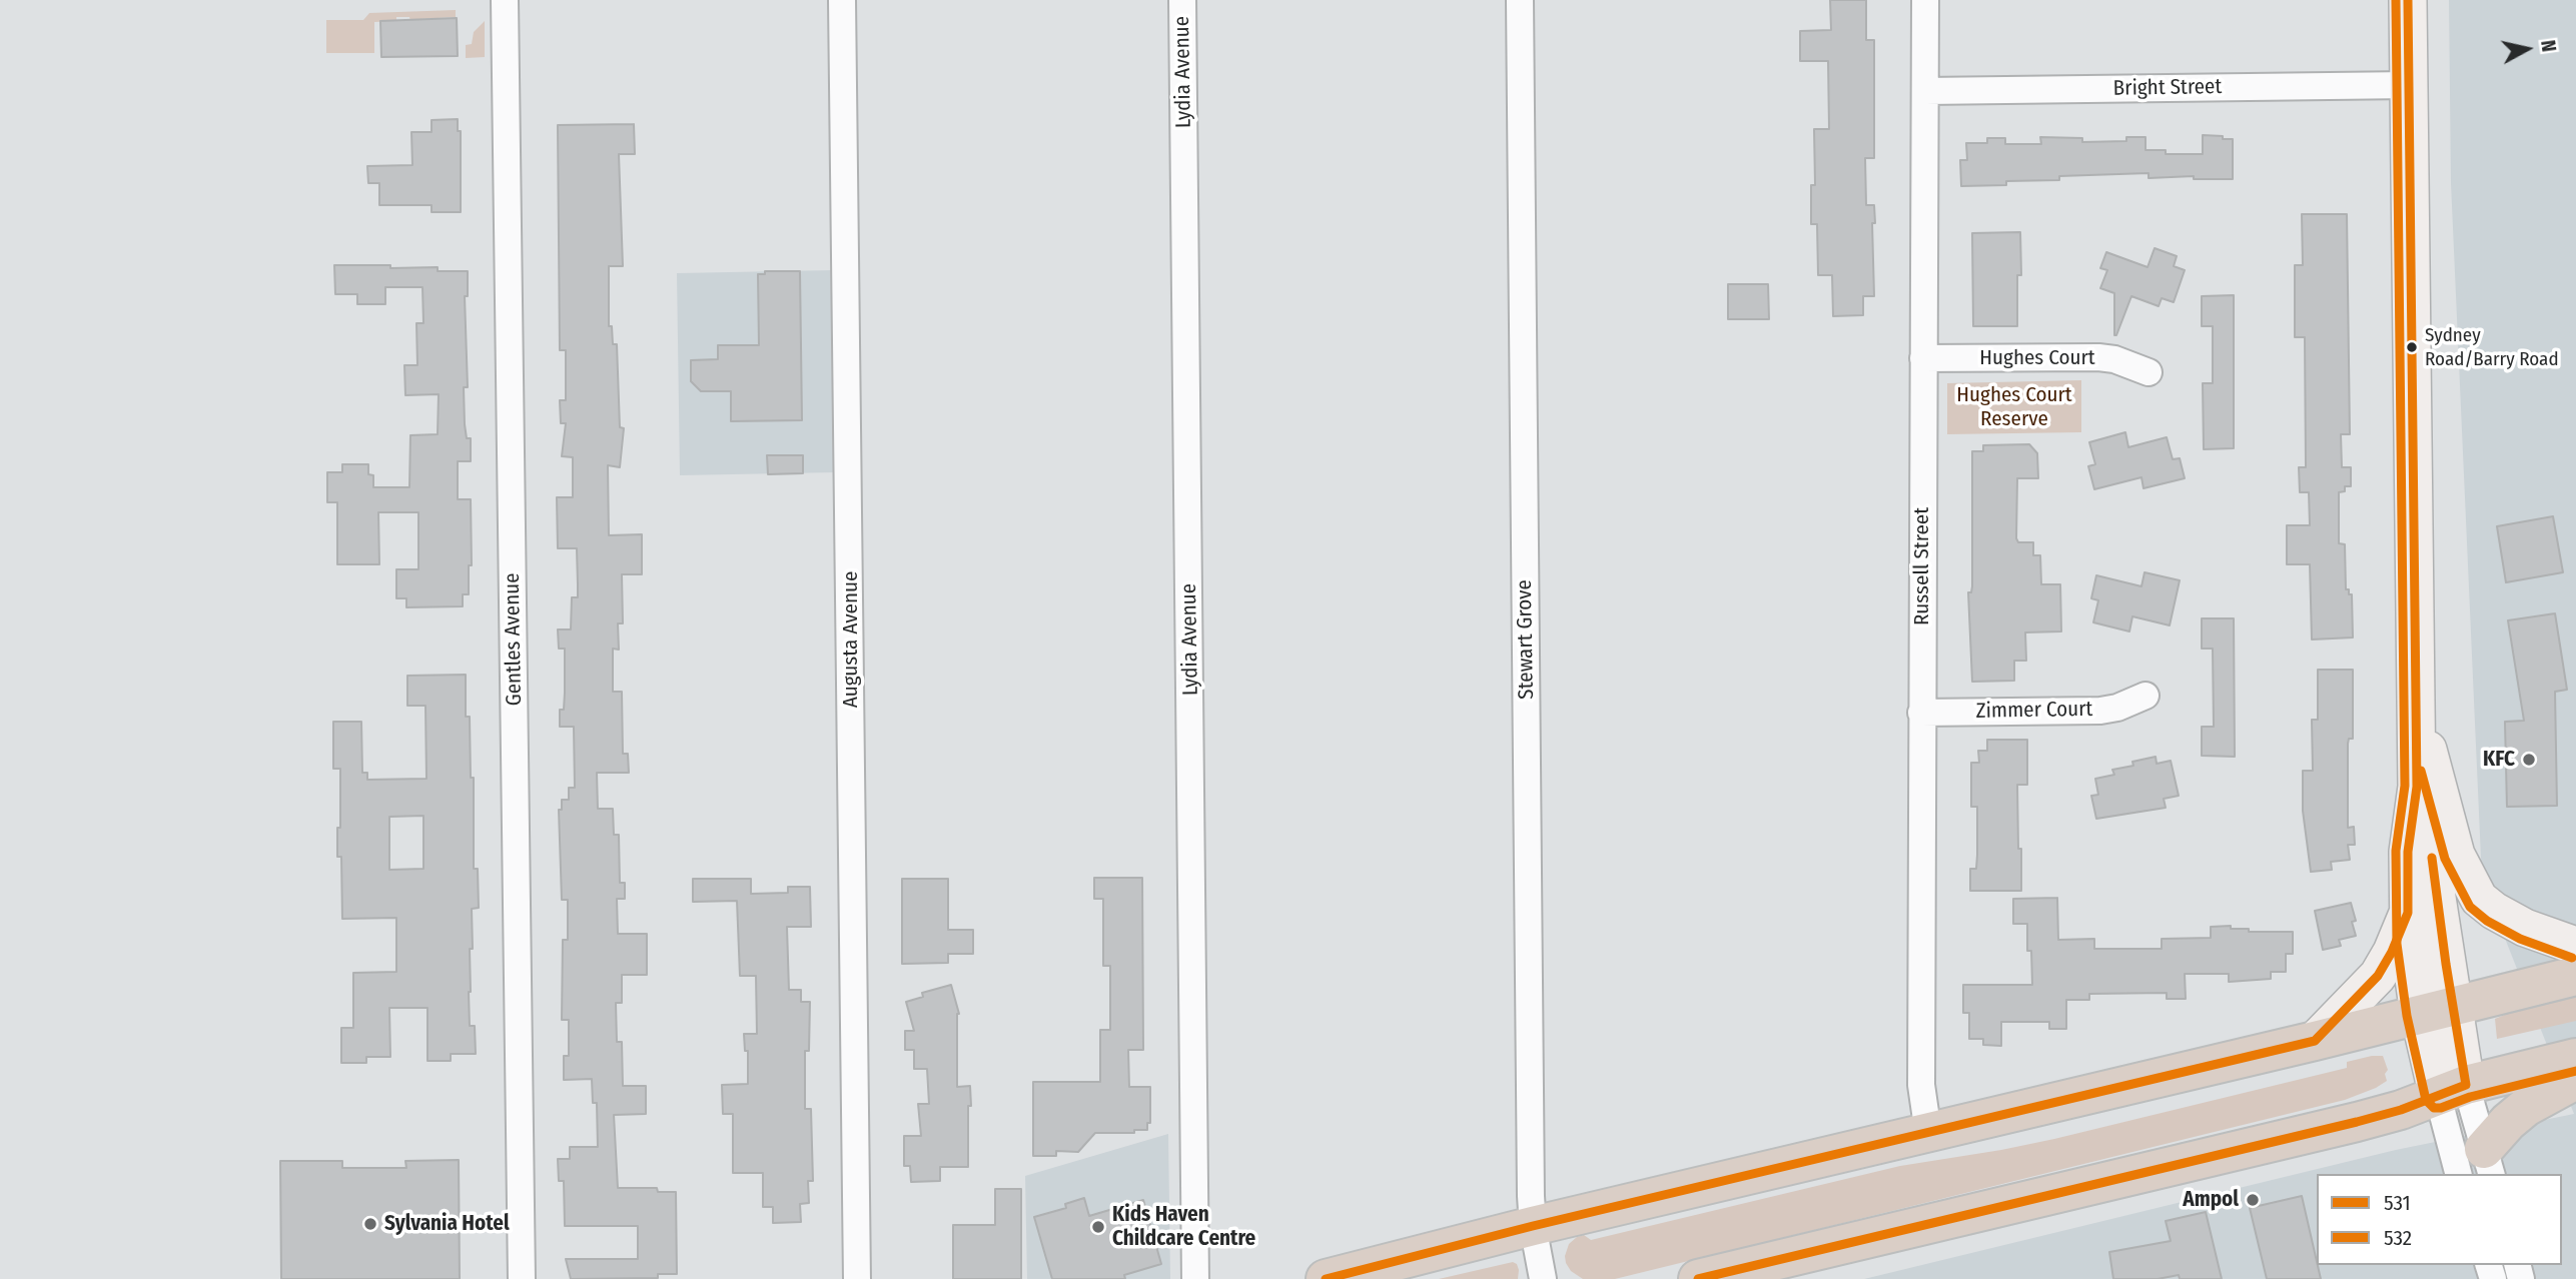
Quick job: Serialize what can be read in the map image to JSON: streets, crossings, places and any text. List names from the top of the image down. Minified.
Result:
{"streets":{"street":["Lydia Avenue","Bright Street","Hughes Court","Russell Street","Gentles Avenue","Augusta Avenue","Stewart Grove","Zimmer Court"]},"crossings":[["Bright Street","Russell Street"],["Hughes Court","Russell Street"],["Russell Street","Zimmer Court"]],"parks":["Hughes Court Reserve"],"places":["Sydney Road/Barry Road","KFC","Ampol","Sylvania Hotel","Kids Haven Childcare Centre"],"lines":["transit line 531","transit line 532"],"legend":["531","532"],"north":"right"}
